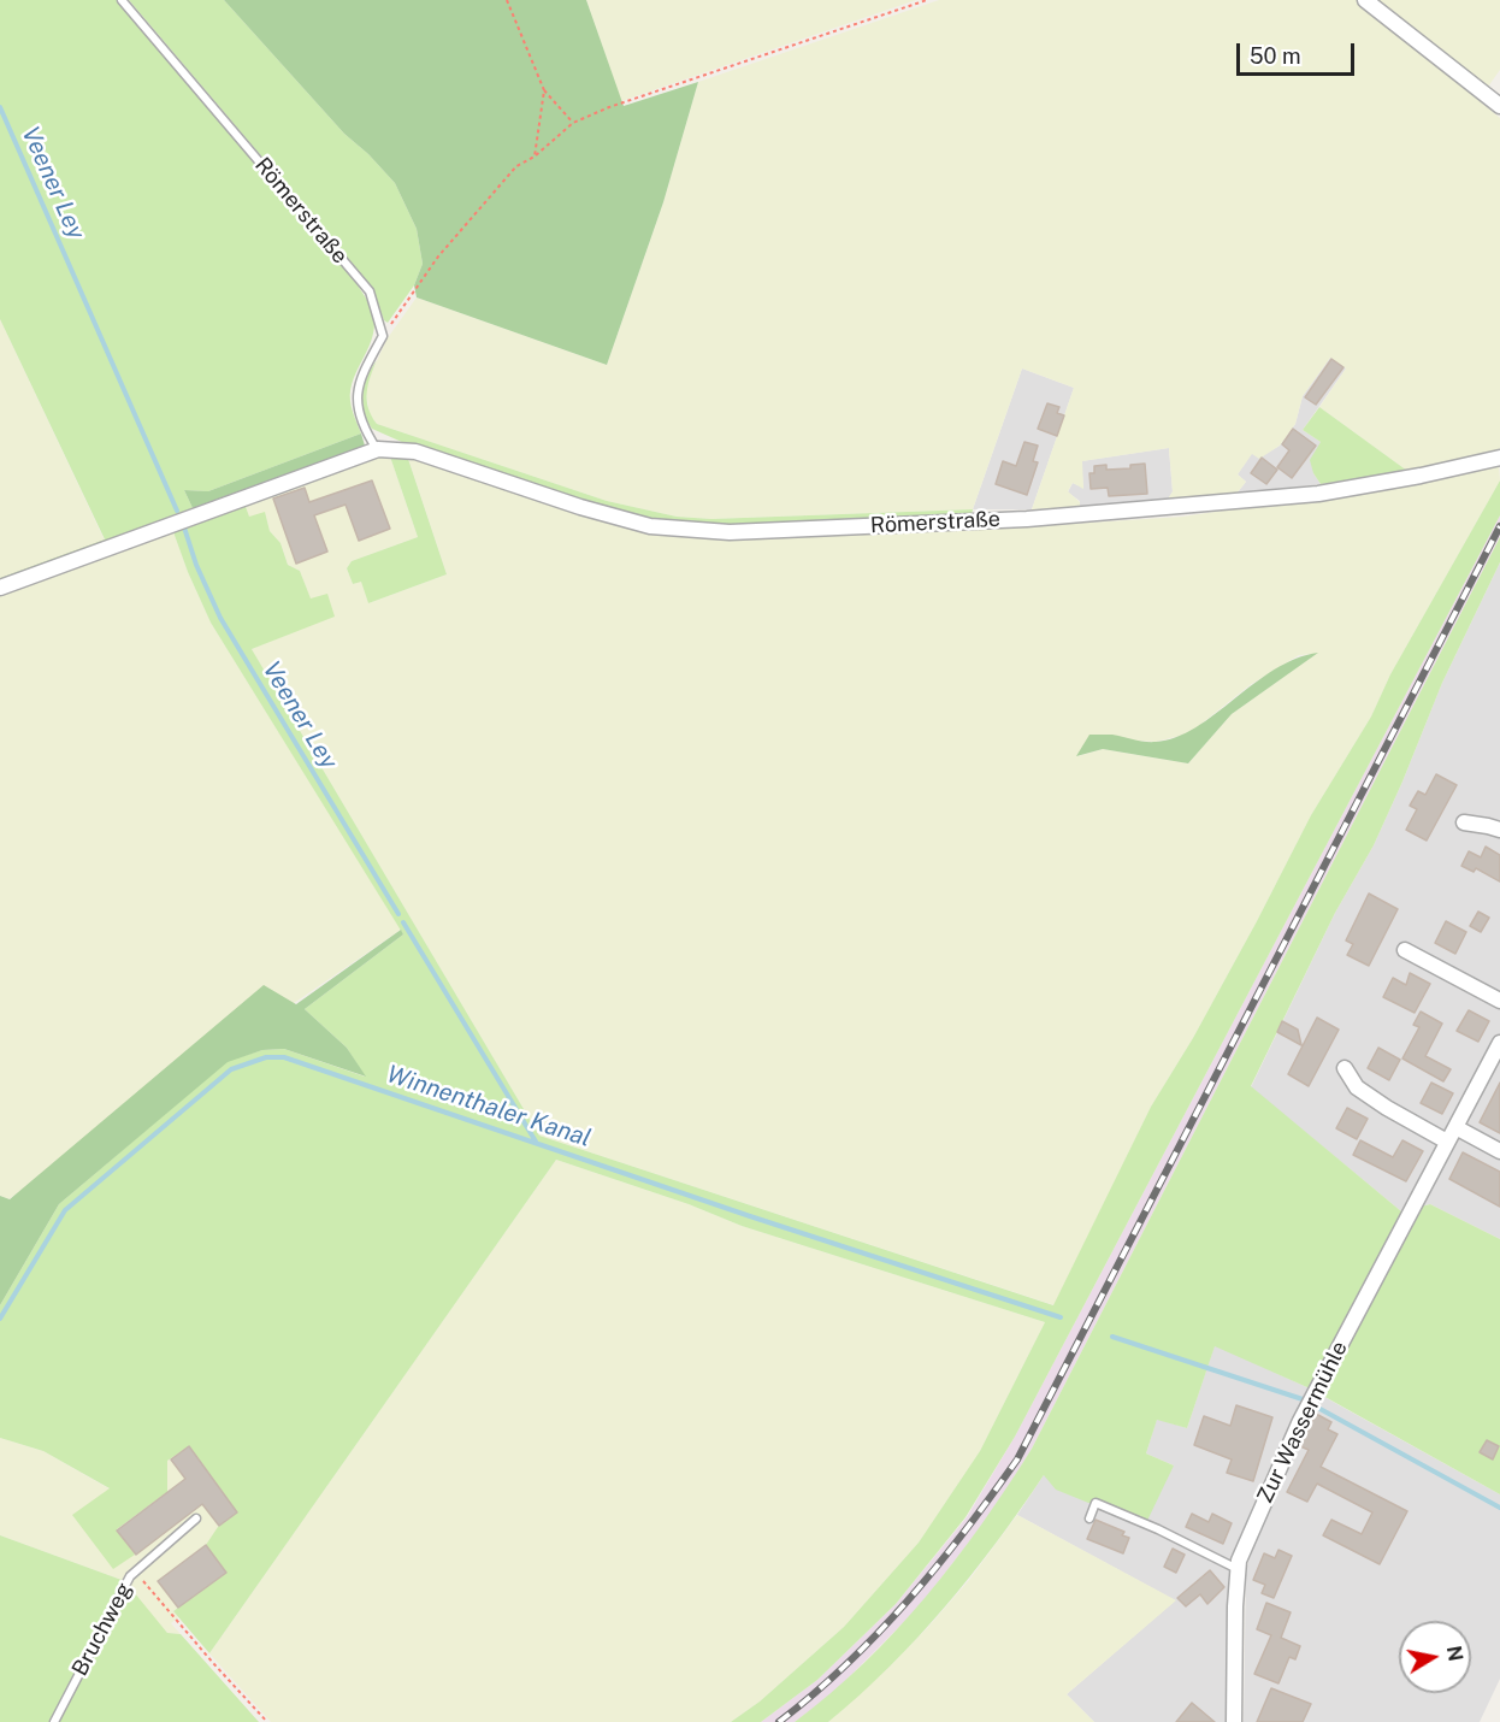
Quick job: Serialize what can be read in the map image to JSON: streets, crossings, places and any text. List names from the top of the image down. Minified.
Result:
{"streets":{"street":["Römerstraße","Zur Wassermühle"],"lane":["Bruchweg"]},"water":["Veener Ley","Winnenthaler Kanal"],"scale_bar":"50 m","north":"right"}
